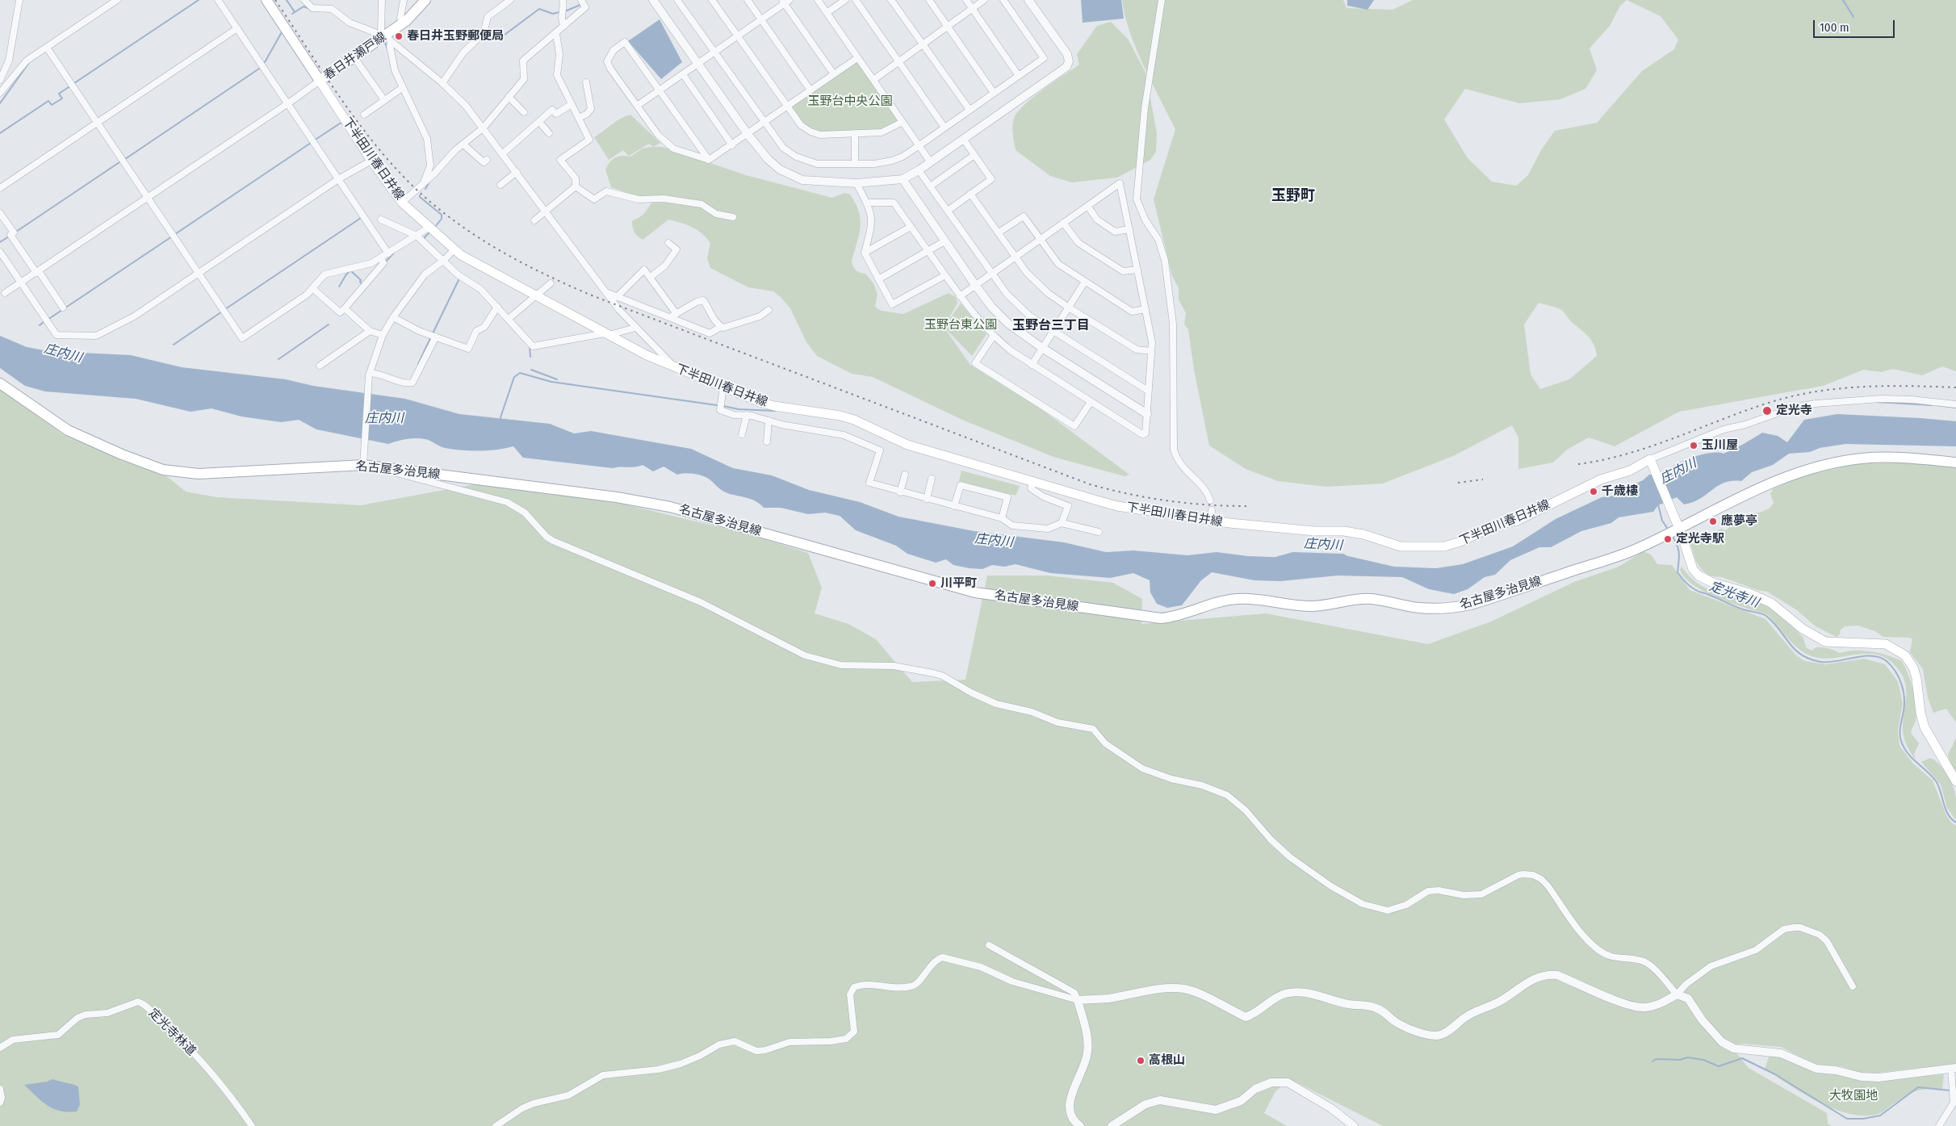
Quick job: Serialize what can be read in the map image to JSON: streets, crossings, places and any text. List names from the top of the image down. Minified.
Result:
{"streets":{"main road":["春日井瀬戸線","下半田川春日井線","名古屋多治見線"],"street":["定光寺林道"]},"crossings":[["春日井瀬戸線","下半田川春日井線"]],"districts":["玉野町","玉野台三丁目"],"water":["庄内川","定光寺川"],"parks":["玉野台中央公園","玉野台東公園","大牧園地"],"places":["春日井玉野郵便局","定光寺","玉川屋","千歳樓","應夢亭","定光寺駅","川平町","高根山"],"scale_bar":"100 m"}
